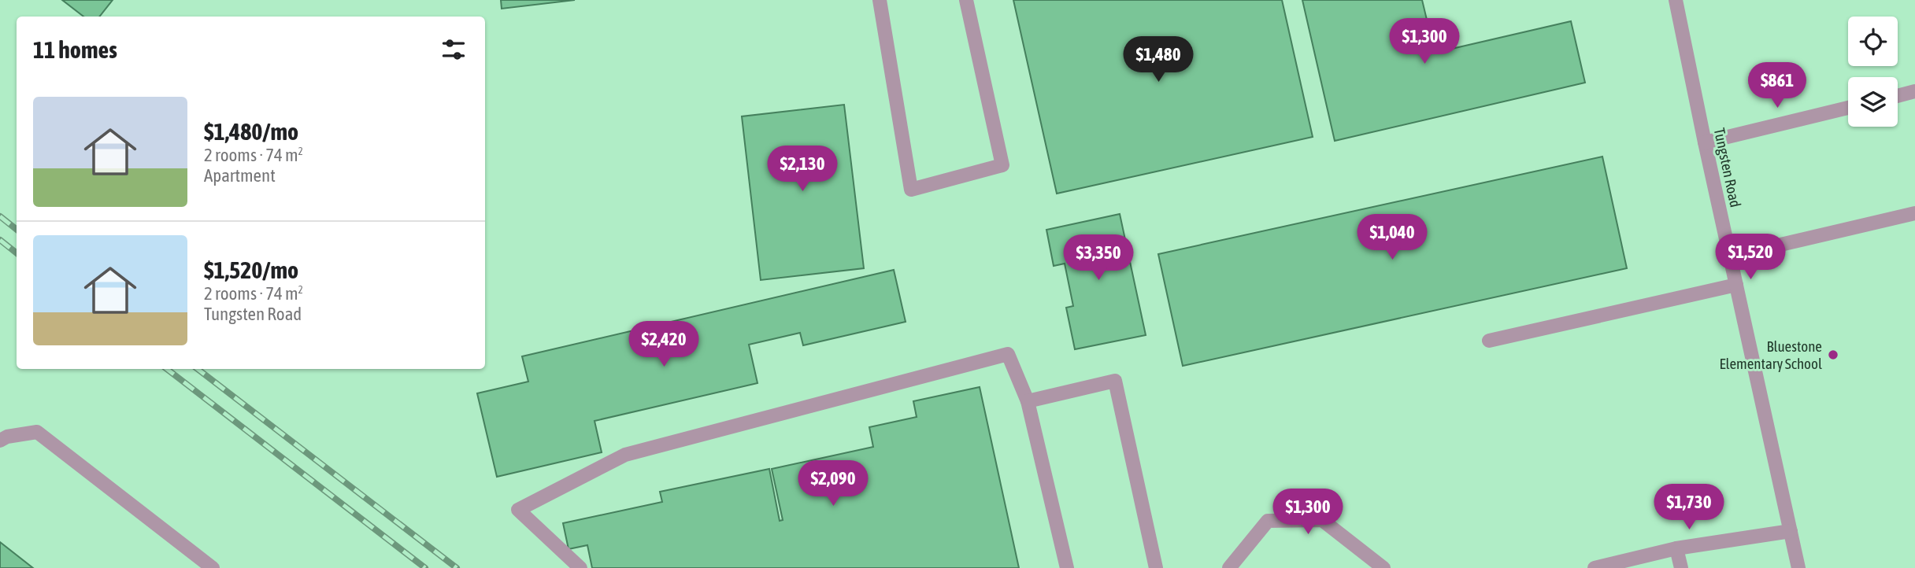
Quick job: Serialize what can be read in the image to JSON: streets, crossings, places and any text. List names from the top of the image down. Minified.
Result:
{"streets":{"street":["Tungsten Road"]},"places":["Bluestone Elementary School"],"page":{"heading":"11 homes","price":["$1,300","$1,480","$861","$2,130","$1,040","$1,520","$3,350","$2,420","$2,090","$1,730","$1,300"],"list":[{"name":"$1,480/mo","note":"2 rooms · 74 m² · Apartment"},{"name":"$1,520/mo","note":"2 rooms · 74 m² · Tungsten Road"}]}}
